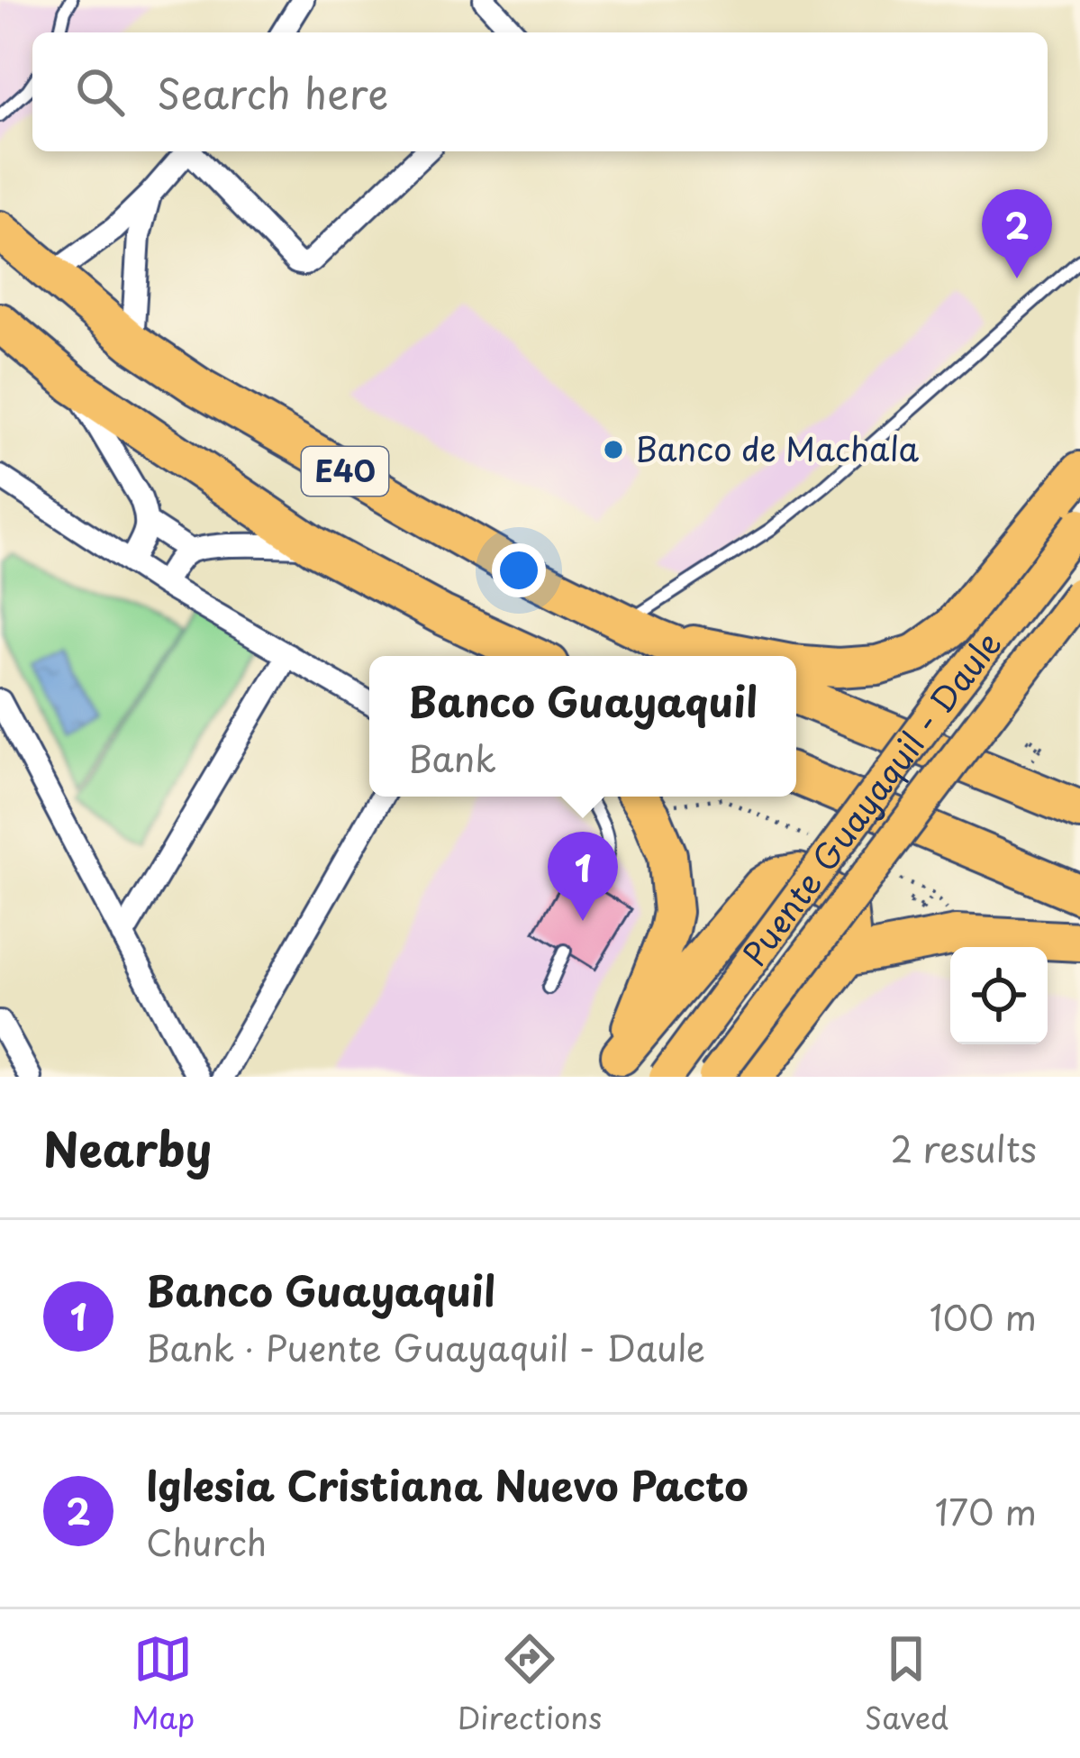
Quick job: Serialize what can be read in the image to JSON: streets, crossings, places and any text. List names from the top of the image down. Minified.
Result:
{"streets":{"highway":["E40"],"main road":["Puente Guayaquil - Daule"]},"places":["Banco de Machala"],"page":{"search":"Search here","pins":["2","1"],"popup":["Banco Guayaquil","Bank"],"heading":["Nearby","2 results"],"list":[{"mark":"1","name":"Banco Guayaquil","note":"Bank · Puente Guayaquil - Daule","value":"100 m"},{"mark":"2","name":"Iglesia Cristiana Nuevo Pacto","note":"Church","value":"170 m"}],"nav":["Map","Directions","Saved"]}}
